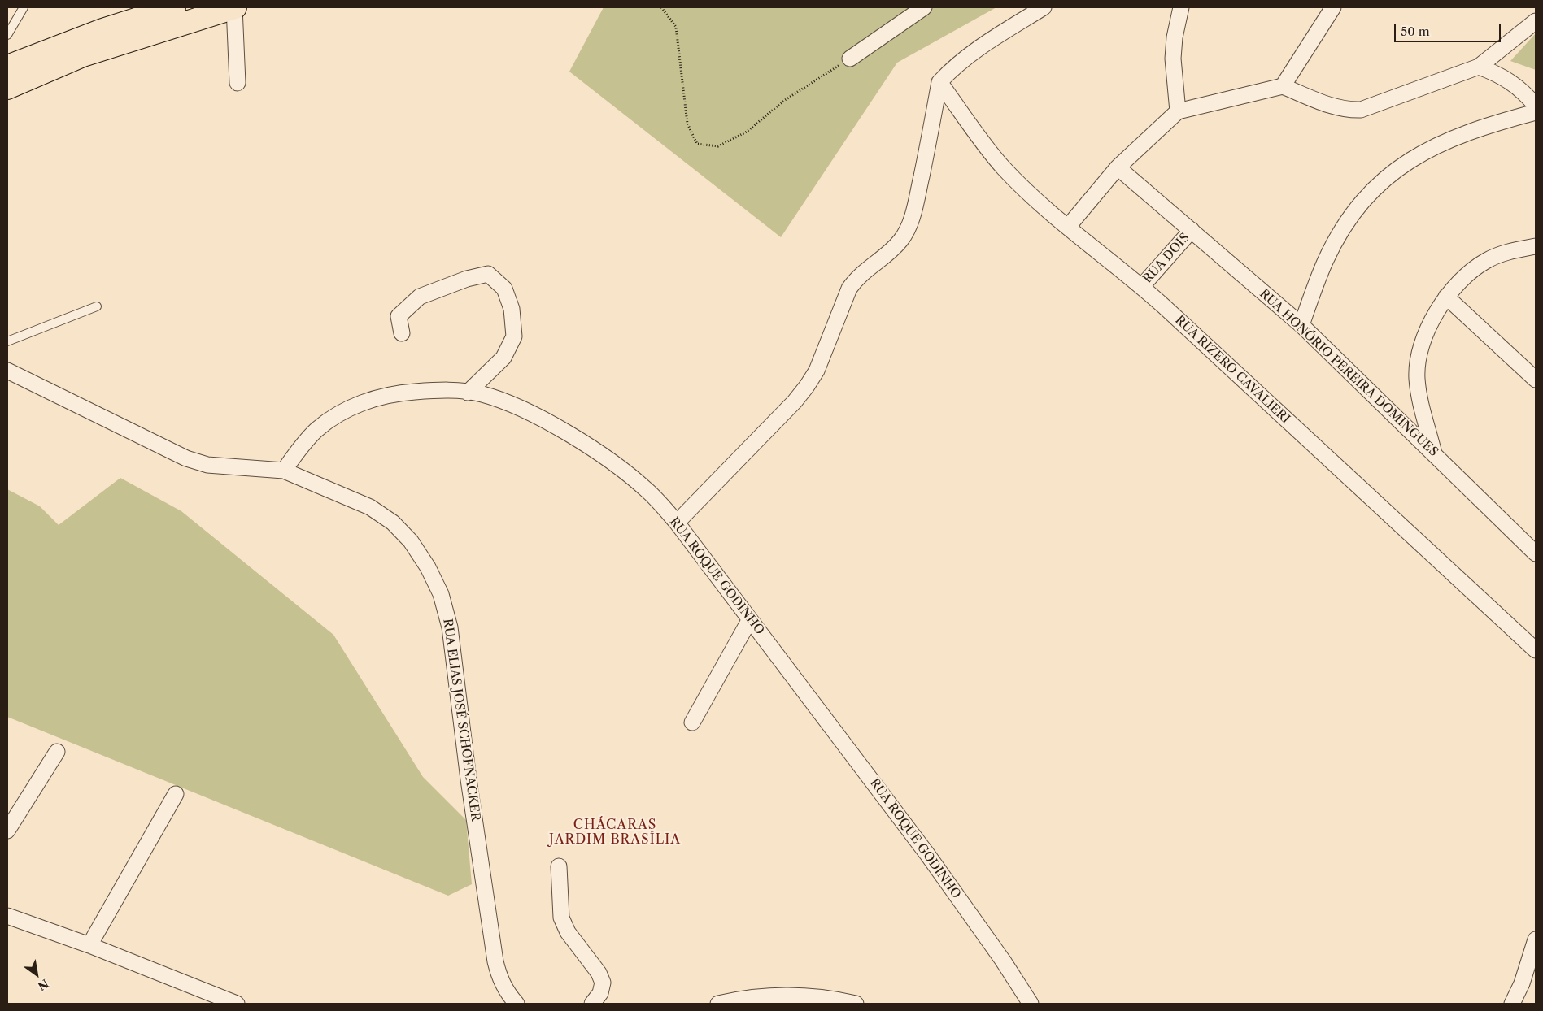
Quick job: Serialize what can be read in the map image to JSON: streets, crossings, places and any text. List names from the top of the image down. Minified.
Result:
{"streets":{"street":["RUA DOIS","RUA RIZERO CAVALIERI","RUA HONÓRIO PEREIRA DOMINGUES","RUA ROQUE GODINHO","RUA ELIAS JOSÉ SCHOENACKER"]},"crossings":[["RUA DOIS","RUA RIZERO CAVALIERI"],["RUA DOIS","RUA HONÓRIO PEREIRA DOMINGUES"],["RUA ROQUE GODINHO","RUA ELIAS JOSÉ SCHOENACKER"]],"districts":["CHÁCARAS JARDIM BRASÍLIA"],"scale_bar":"50 m","north":"bottom right"}
